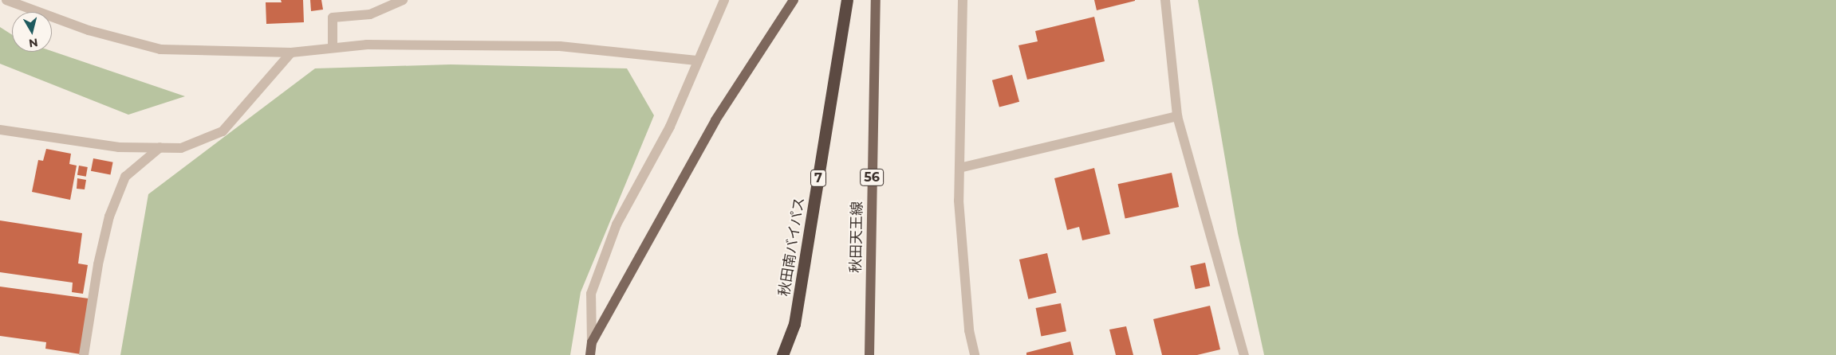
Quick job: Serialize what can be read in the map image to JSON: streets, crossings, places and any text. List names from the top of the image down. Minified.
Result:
{"streets":{"highway":["7","秋田南バイパス"],"main road":["56","秋田天王線"]},"north":"bottom"}
